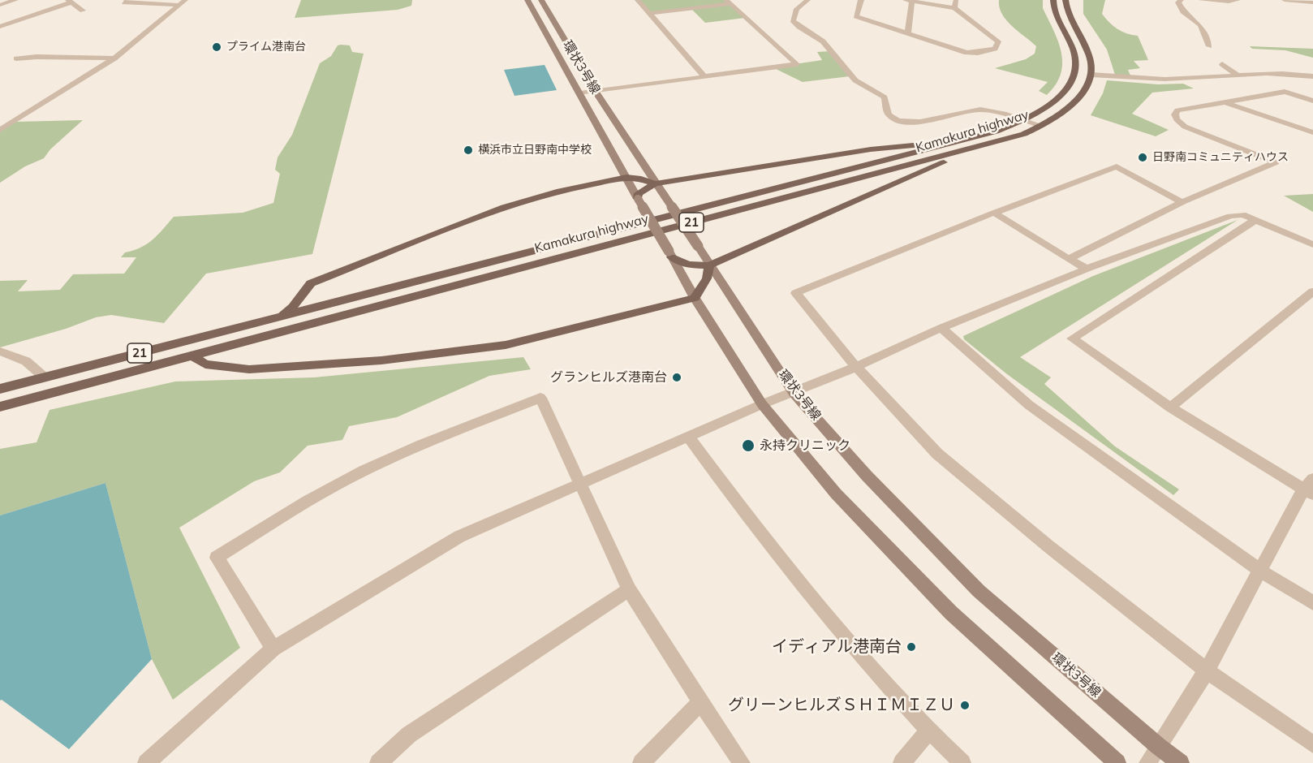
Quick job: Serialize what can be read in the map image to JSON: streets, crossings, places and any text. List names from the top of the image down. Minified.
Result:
{"streets":{"main road":["Kamakura highway","21"],"street":["環状3号線"]},"crossings":[["環状3号線","21"],["Kamakura highway","21"]],"places":["プライム港南台","横浜市立日野南中学校","日野南コミュニティハウス","グランヒルズ港南台","永持クリニック","イディアル港南台","グリーンヒルズＳＨＩＭＩＺＵ"]}
